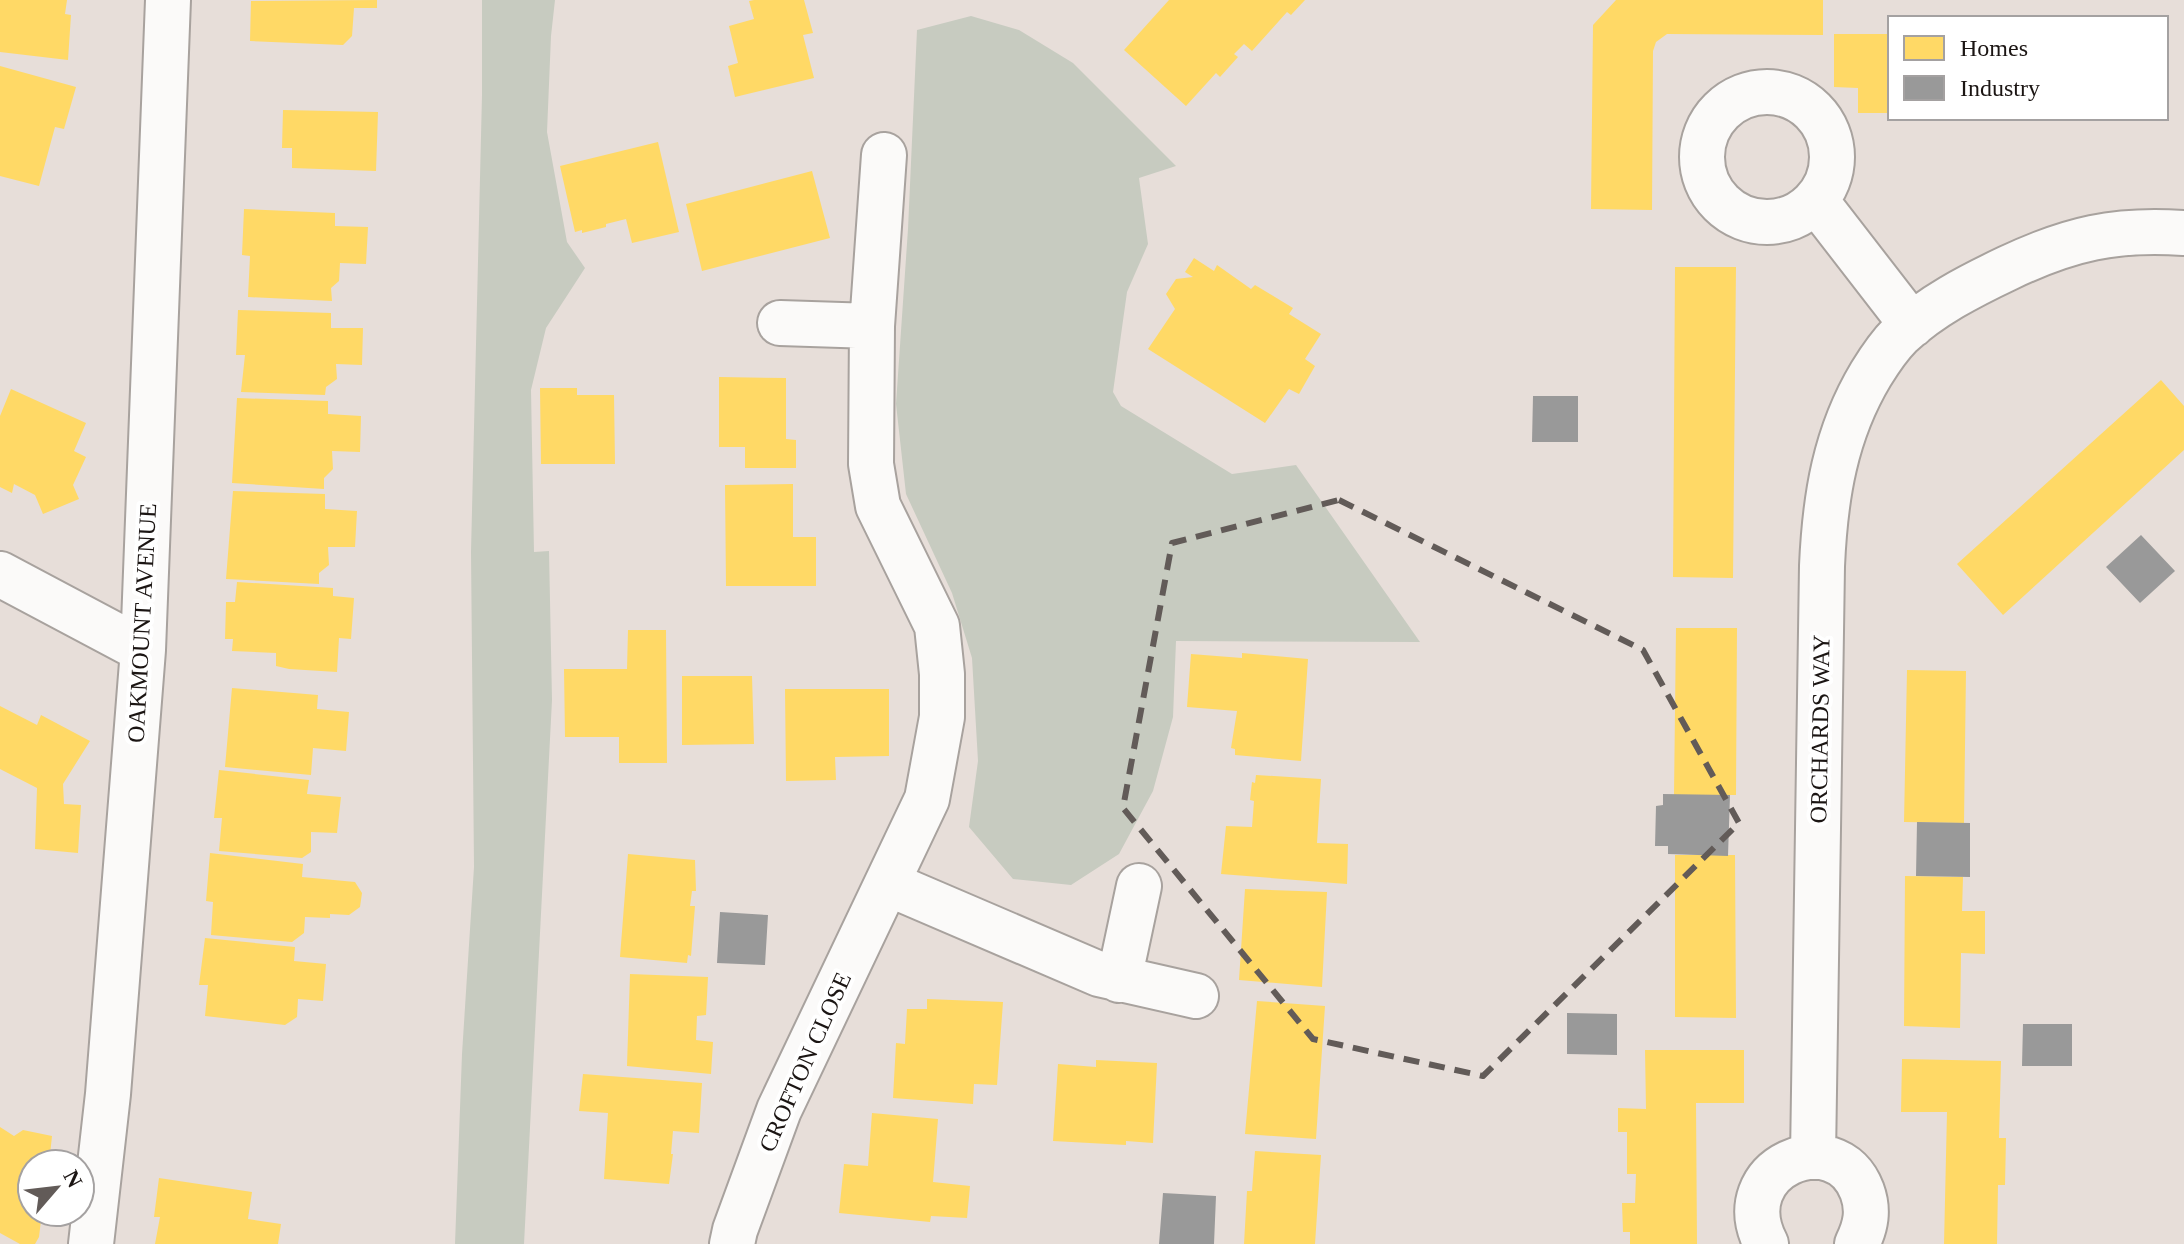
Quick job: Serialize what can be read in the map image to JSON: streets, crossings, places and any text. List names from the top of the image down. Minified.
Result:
{"streets":{"street":["OAKMOUNT AVENUE","ORCHARDS WAY","CROFTON CLOSE"]},"legend":["Homes","Industry"],"north":"top right"}
